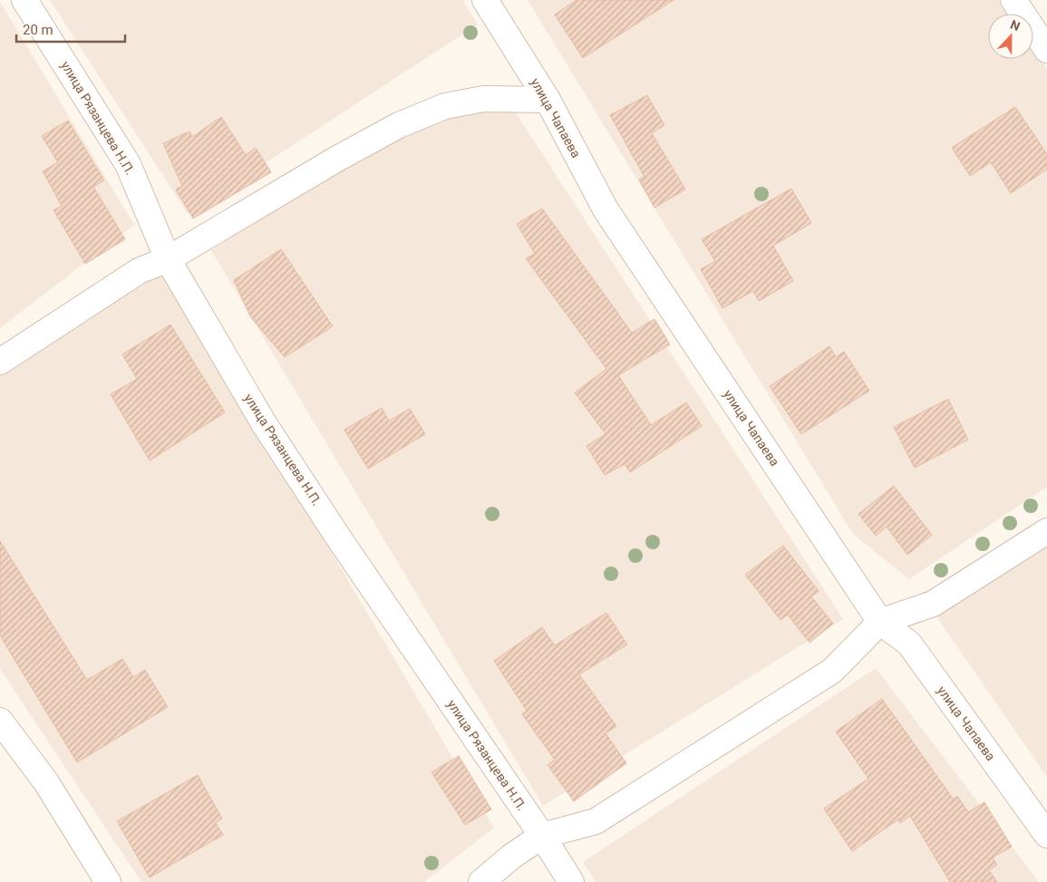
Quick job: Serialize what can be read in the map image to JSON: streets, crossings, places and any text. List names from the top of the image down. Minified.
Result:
{"streets":{"street":["улица Рязанцева Н.П.","улица Чапаева"]},"scale_bar":"20 m","north":"top"}
